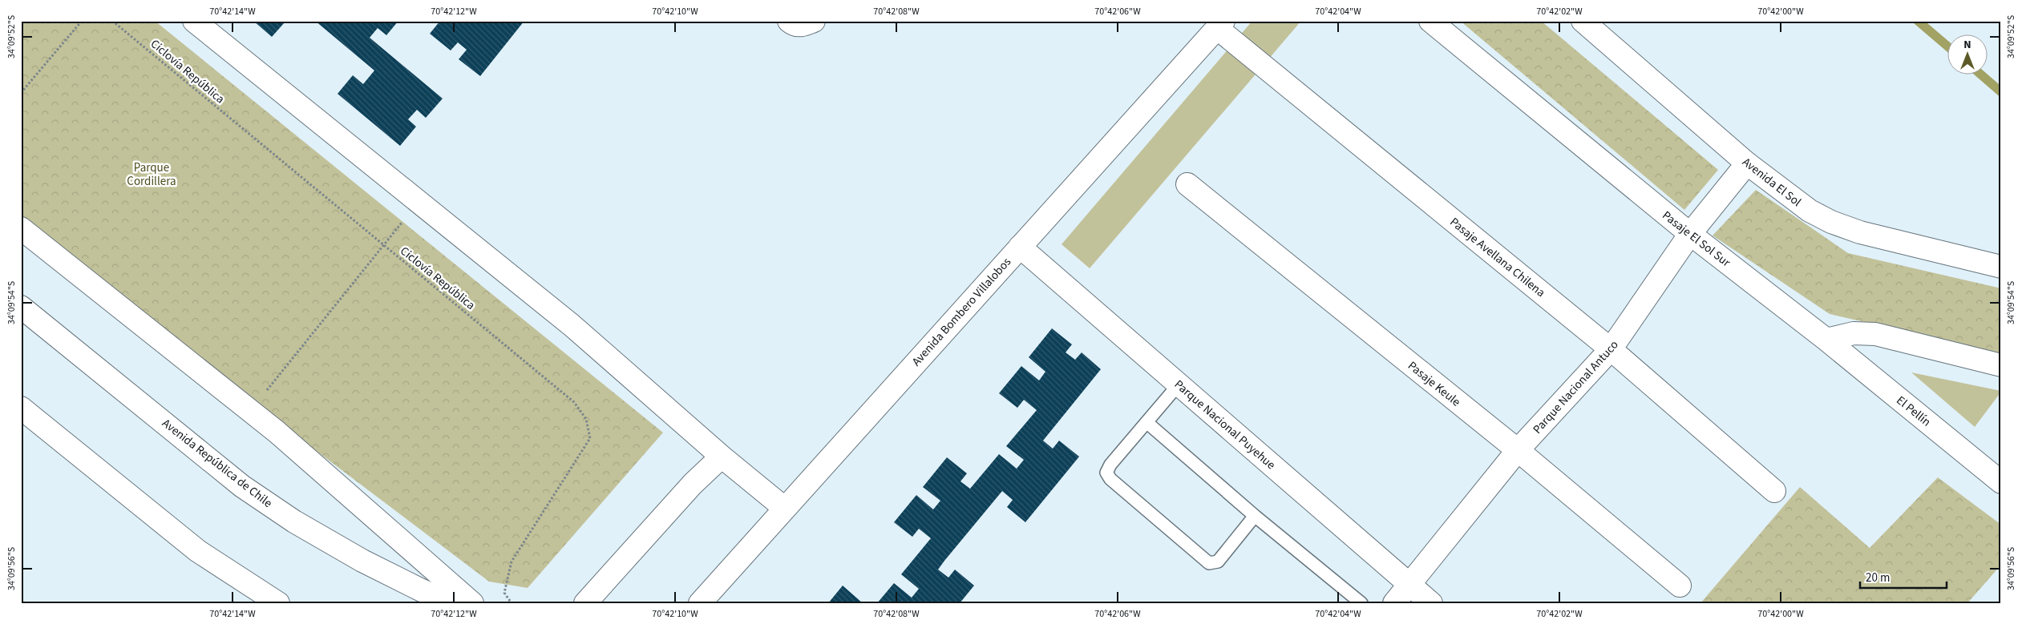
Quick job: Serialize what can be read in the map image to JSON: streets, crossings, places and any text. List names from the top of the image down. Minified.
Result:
{"streets":{"street":["Avenida El Sol","Pasaje El Sol Sur","Pasaje Avellana Chilena","Avenida Bombero Villalobos","Pasaje Keule","Parque Nacional Antuco","El Pellín","Parque Nacional Puyehue","Avenida República de Chile"],"path":["Ciclovía República"]},"crossings":[["Avenida El Sol","Parque Nacional Antuco"],["Pasaje El Sol Sur","Parque Nacional Antuco"],["Pasaje El Sol Sur","El Pellín"],["Pasaje Avellana Chilena","Avenida Bombero Villalobos"],["Pasaje Avellana Chilena","Parque Nacional Antuco"],["Avenida Bombero Villalobos","Parque Nacional Puyehue"],["Pasaje Keule","Parque Nacional Antuco"],["Parque Nacional Antuco","Parque Nacional Puyehue"]],"parks":["Parque Cordillera"],"scale_bar":"20 m","north":"top","coordinates":["70°42'14\"W","70°42'12\"W","70°42'10\"W","70°42'08\"W","70°42'06\"W","70°42'04\"W","70°42'02\"W","70°42'00\"W","34°09'52\"S","34°09'54\"S","34°09'56\"S"]}
